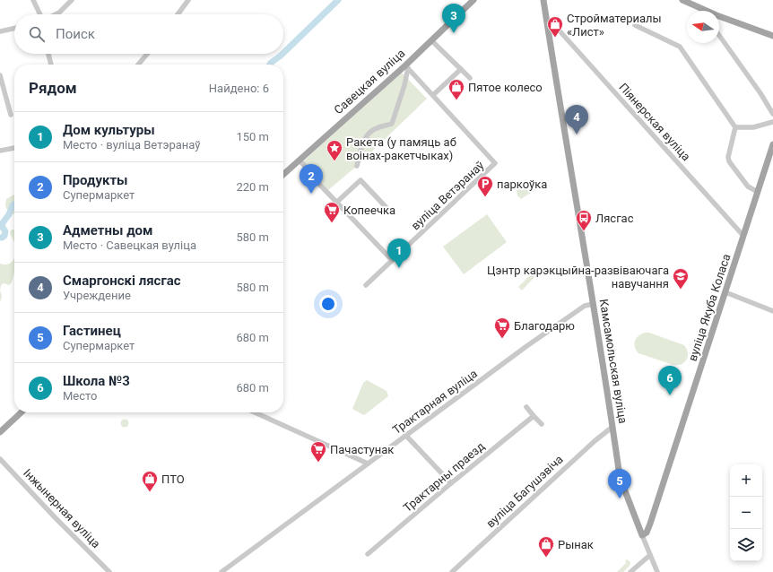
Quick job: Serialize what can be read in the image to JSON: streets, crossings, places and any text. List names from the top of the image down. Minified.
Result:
{"streets":{"main road":["Савецкая вуліца","вуліца Якуба Коласа","Камсамольская вуліца"],"street":["Піянерская вуліца","вуліца Ветэранаў","Трактарная вуліца","Трактарны праезд","вуліца Багушэвіча","Інжынерная вуліца"]},"crossings":[["Піянерская вуліца","вуліца Якуба Коласа"],["Піянерская вуліца","Камсамольская вуліца"],["вуліца Якуба Коласа","Камсамольская вуліца"],["Камсамольская вуліца","Трактарная вуліца"],["Камсамольская вуліца","вуліца Багушэвіча"]],"places":{"shop":["Стройматериалы «Лист»","Пятое колесо","ПТО","Рынак"],"place":["Ракета (у памяць аб воінах-ракетчыках)"],"parking":["паркоўка"],"supermarket":["Копеечка","Благодарю","Пачастунак"],"bus stop":["Лясгас"],"school or university":["Цэнтр карэкцыйна-развіваючага навучання"]},"north":"left","page":{"pins":["3","4","2","1","6","5"],"search":"Поиск","heading":["Рядом","Найдено: 6"],"list":[{"mark":"1","name":"Дом культуры","note":"Место · вуліца Ветэранаў","value":"150 m"},{"mark":"2","name":"Продукты","note":"Супермаркет","value":"220 m"},{"mark":"3","name":"Адметны дом","note":"Место · Савецкая вуліца","value":"580 m"},{"mark":"4","name":"Смаргонскі лясгас","note":"Учреждение","value":"580 m"},{"mark":"5","name":"Гастинец","note":"Супермаркет","value":"680 m"},{"mark":"6","name":"Школа №3","note":"Место","value":"680 m"}],"map_buttons":["+","−"]}}
